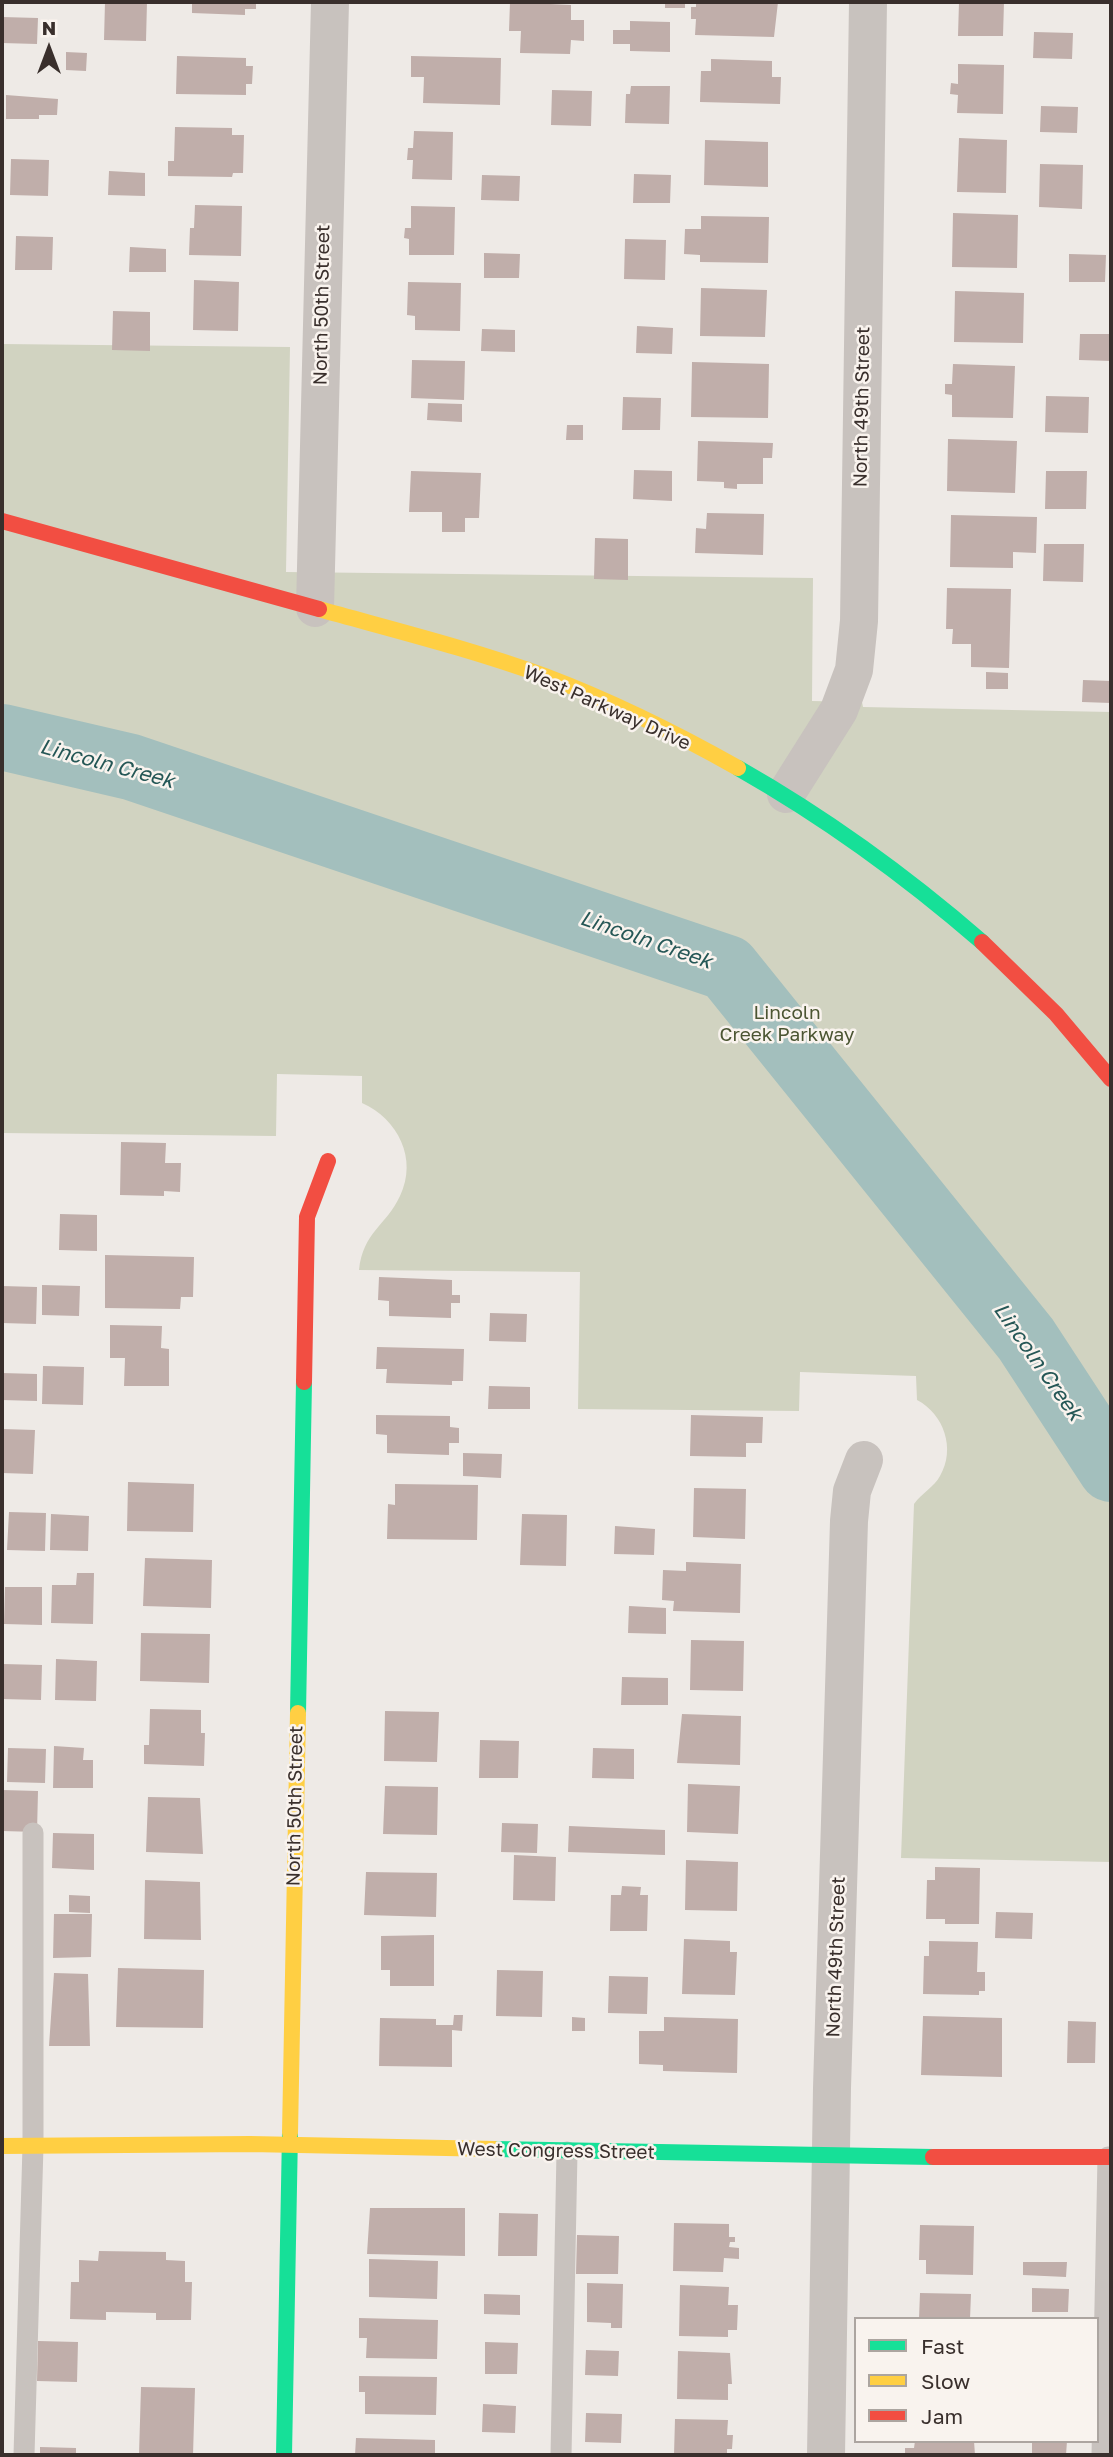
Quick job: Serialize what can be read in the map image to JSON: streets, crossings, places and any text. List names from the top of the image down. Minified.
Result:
{"streets":{"street":["North 50th Street","North 49th Street","West Parkway Drive","West Congress Street"]},"crossings":[["North 50th Street","West Parkway Drive"],["North 50th Street","West Congress Street"],["North 49th Street","West Parkway Drive"],["North 49th Street","West Congress Street"]],"water":["Lincoln Creek"],"parks":["Lincoln Creek Parkway"],"legend":["Fast","Slow","Jam"],"north":"top"}
